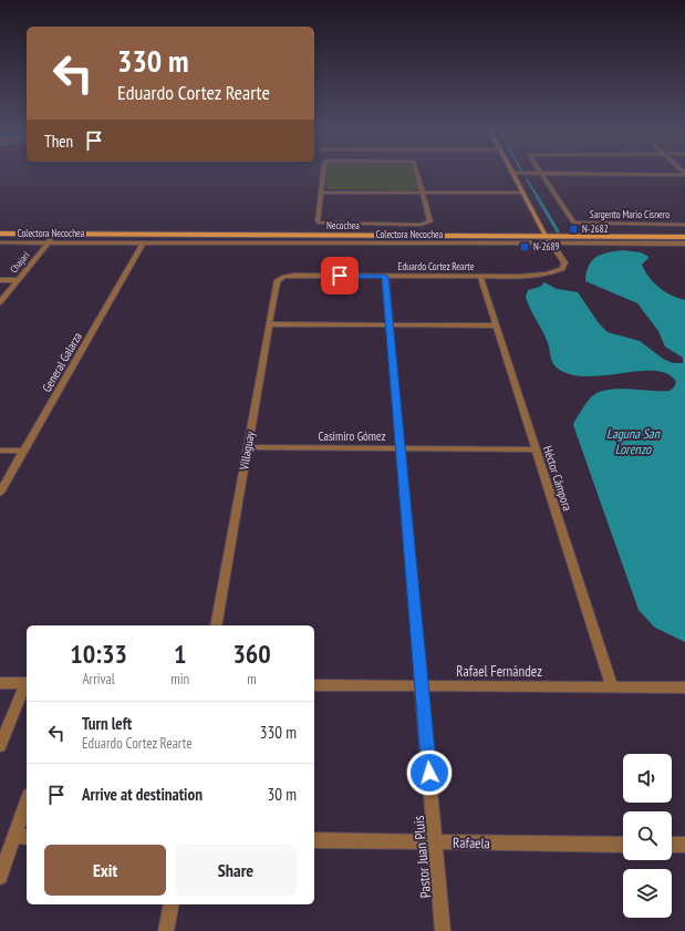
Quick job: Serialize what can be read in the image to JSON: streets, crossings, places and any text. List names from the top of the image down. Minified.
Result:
{"streets":{"main road":["Necochea"],"street":["Sargento Mario Cisnero","Colectora Necochea","Chajarí","Eduardo Cortez Rearte","General Galarza","Casimiro Gómez","Villaguay","Héctor Cámpora","Rafael Fernández","Rafaela","Pastor Juan Pluis"]},"crossings":[["Necochea","Chajarí"],["Colectora Necochea","Chajarí"],["Colectora Necochea","Eduardo Cortez Rearte"],["Colectora Necochea","General Galarza"],["Eduardo Cortez Rearte","Villaguay"],["Eduardo Cortez Rearte","Héctor Cámpora"],["Eduardo Cortez Rearte","Pastor Juan Pluis"],["Casimiro Gómez","Villaguay"],["Casimiro Gómez","Héctor Cámpora"],["Casimiro Gómez","Pastor Juan Pluis"],["Héctor Cámpora","Rafael Fernández"],["Rafael Fernández","Pastor Juan Pluis"],["Rafaela","Pastor Juan Pluis"]],"water":["Laguna San Lorenzo"],"places":{"transit":["N-2682","N-2689"]},"page":{"turn":["330 m","Eduardo Cortez Rearte"],"then":"Then","eta":["10:33","Arrival","1","min","360","m"],"list":[{"name":"Turn left","note":"Eduardo Cortez Rearte","value":"330 m"},{"name":"Arrive at destination","value":"30 m"}],"buttons":["Exit","Share"]}}
